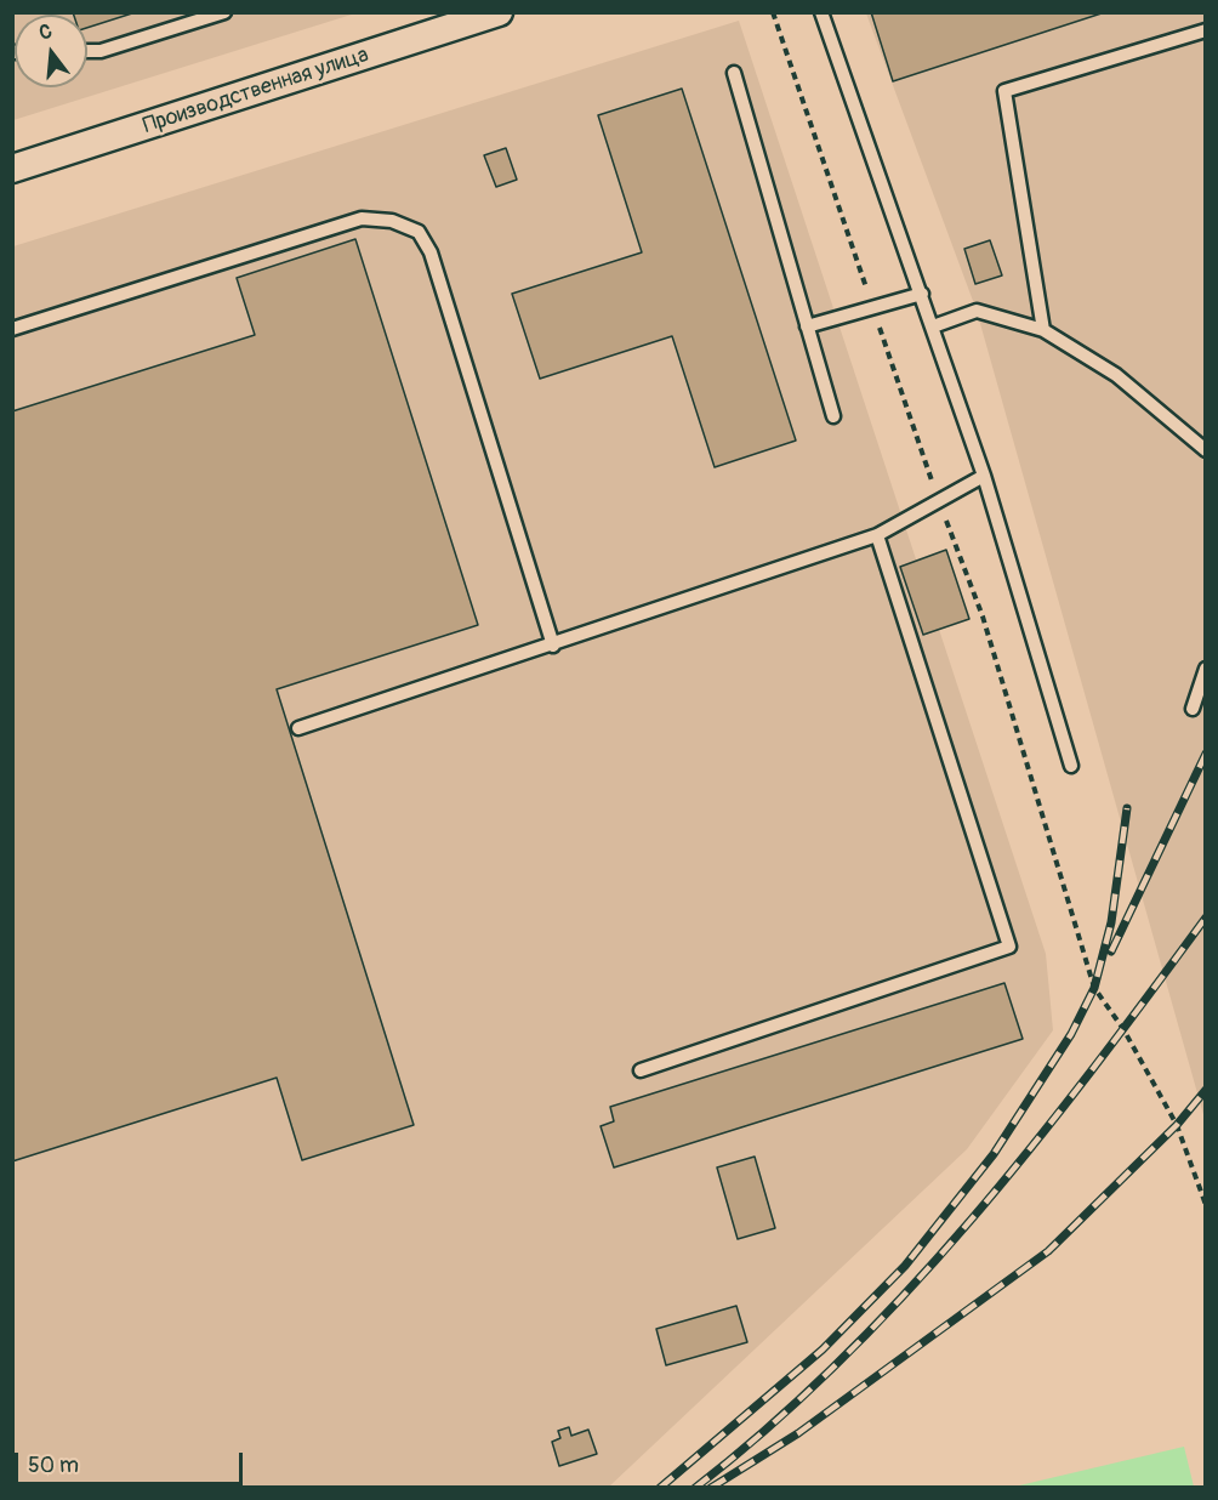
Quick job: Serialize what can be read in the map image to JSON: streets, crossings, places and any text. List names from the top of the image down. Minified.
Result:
{"streets":{"street":["Производственная улица"]},"scale_bar":"50 m","north":"top"}
